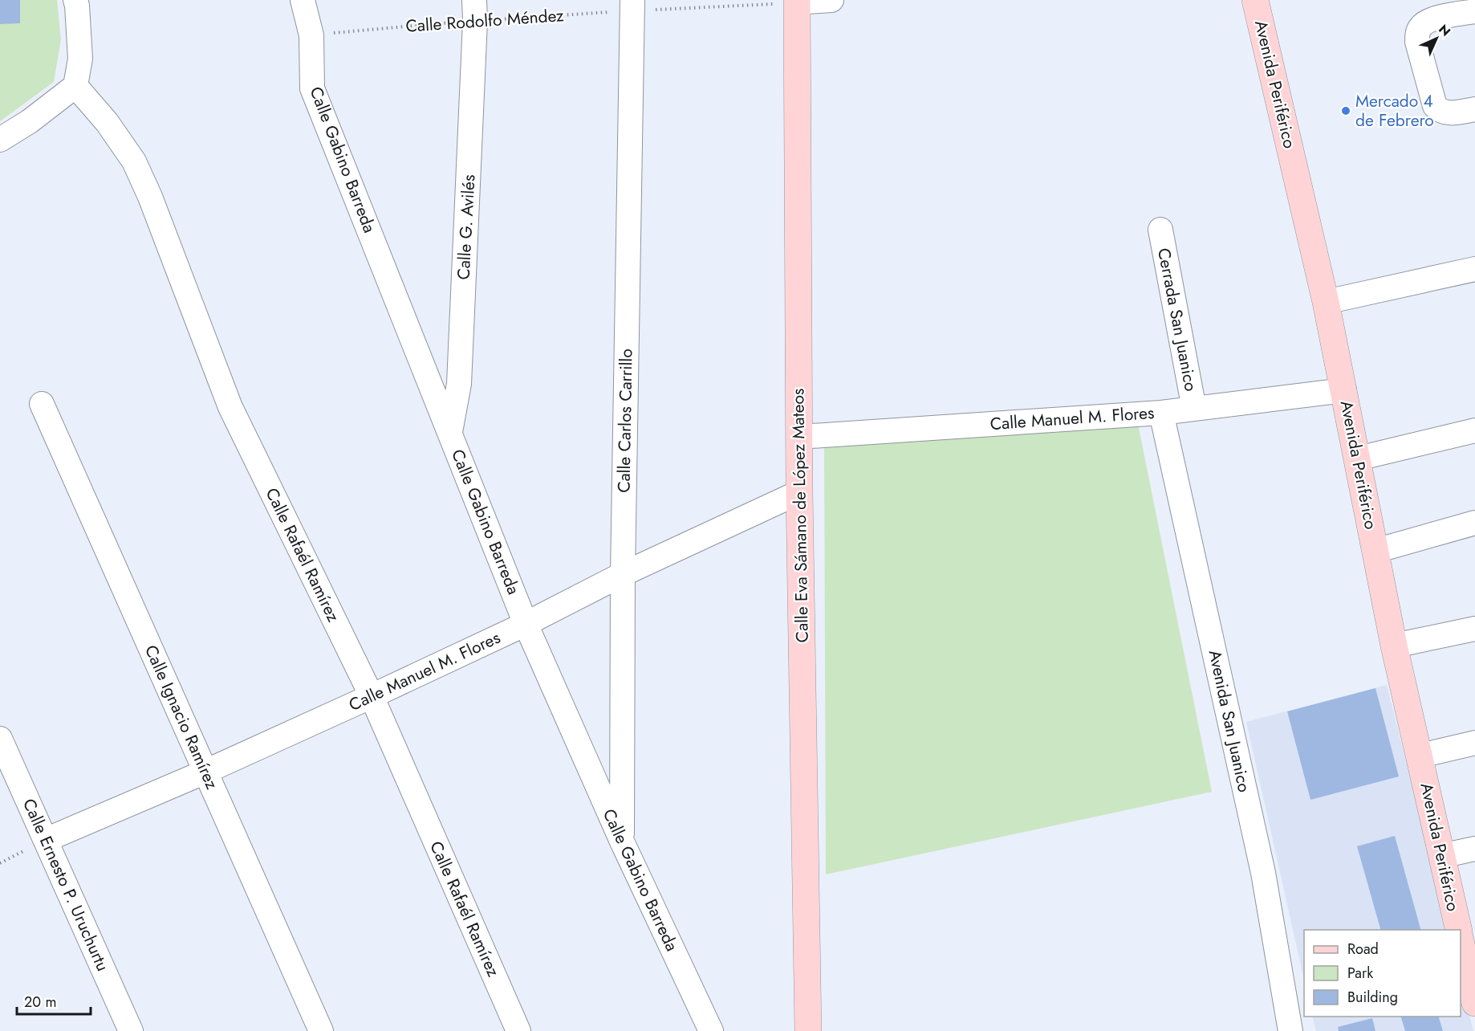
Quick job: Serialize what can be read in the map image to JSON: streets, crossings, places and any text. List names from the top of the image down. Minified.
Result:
{"streets":{"street":["Avenida Periférico","Calle Gabino Barreda","Calle G. Avilés","Cerrada San Juanico","Calle Manuel M. Flores","Calle Carlos Carrillo","Calle Eva Sámano de López Mateos","Calle Rafaél Ramírez","Calle Ignacio Ramírez","Avenida San Juanico","Calle Ernesto P. Uruchurtu"],"path":["Calle Rodolfo Méndez"]},"crossings":[["Calle Rodolfo Méndez","Calle Gabino Barreda"],["Calle Rodolfo Méndez","Calle G. Avilés"],["Calle Rodolfo Méndez","Calle Carlos Carrillo"],["Calle Rodolfo Méndez","Calle Eva Sámano de López Mateos"],["Avenida Periférico","Calle Manuel M. Flores"],["Calle Gabino Barreda","Calle G. Avilés"],["Calle Gabino Barreda","Calle Manuel M. Flores"],["Calle Gabino Barreda","Calle Carlos Carrillo"],["Cerrada San Juanico","Calle Manuel M. Flores"],["Calle Manuel M. Flores","Calle Carlos Carrillo"],["Calle Manuel M. Flores","Calle Eva Sámano de López Mateos"],["Calle Manuel M. Flores","Calle Rafaél Ramírez"],["Calle Manuel M. Flores","Calle Ignacio Ramírez"],["Calle Manuel M. Flores","Avenida San Juanico"],["Calle Manuel M. Flores","Calle Ernesto P. Uruchurtu"]],"places":["Mercado 4 de Febrero"],"legend":["Road","Park","Building"],"scale_bar":"20 m","north":"top right"}
